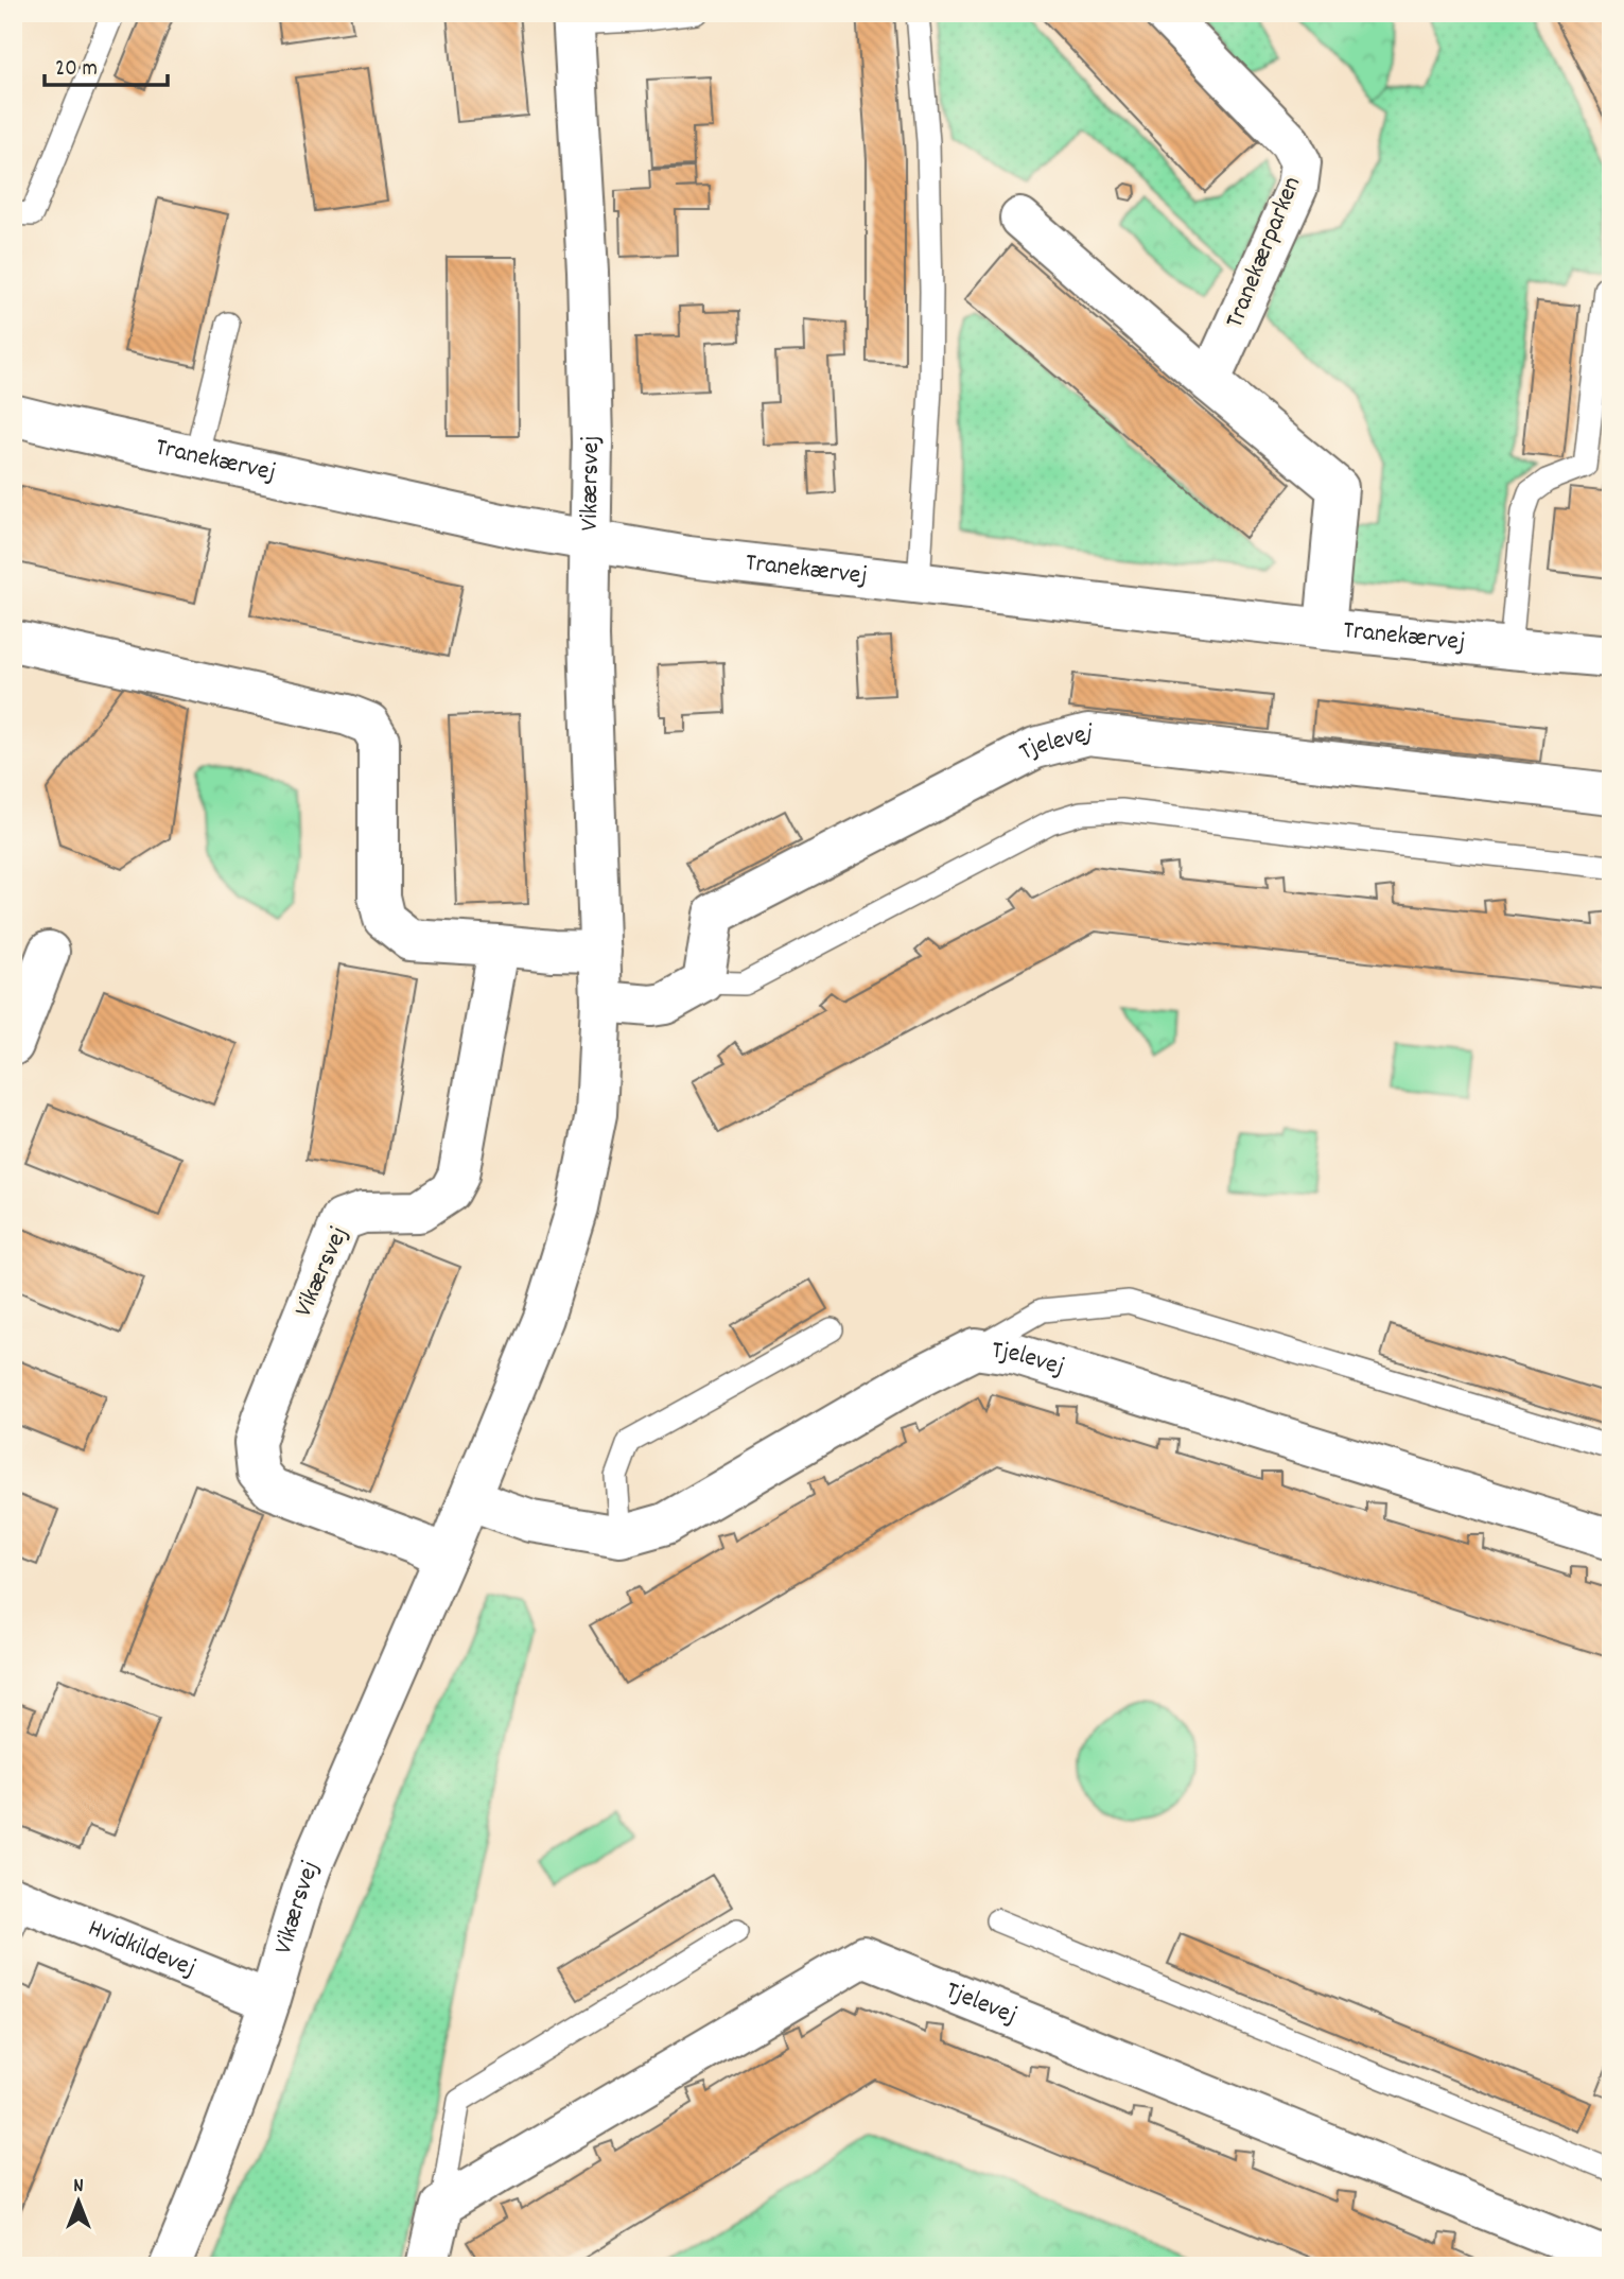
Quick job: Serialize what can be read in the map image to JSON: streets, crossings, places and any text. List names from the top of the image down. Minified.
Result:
{"streets":{"street":["Tranekærparken","Tranekærvej","Vikærsvej","Tjelevej","Hvidkildevej"]},"crossings":[["Tranekærvej","Vikærsvej"],["Vikærsvej","Tjelevej"],["Vikærsvej","Hvidkildevej"]],"scale_bar":"20 m","north":"top"}
